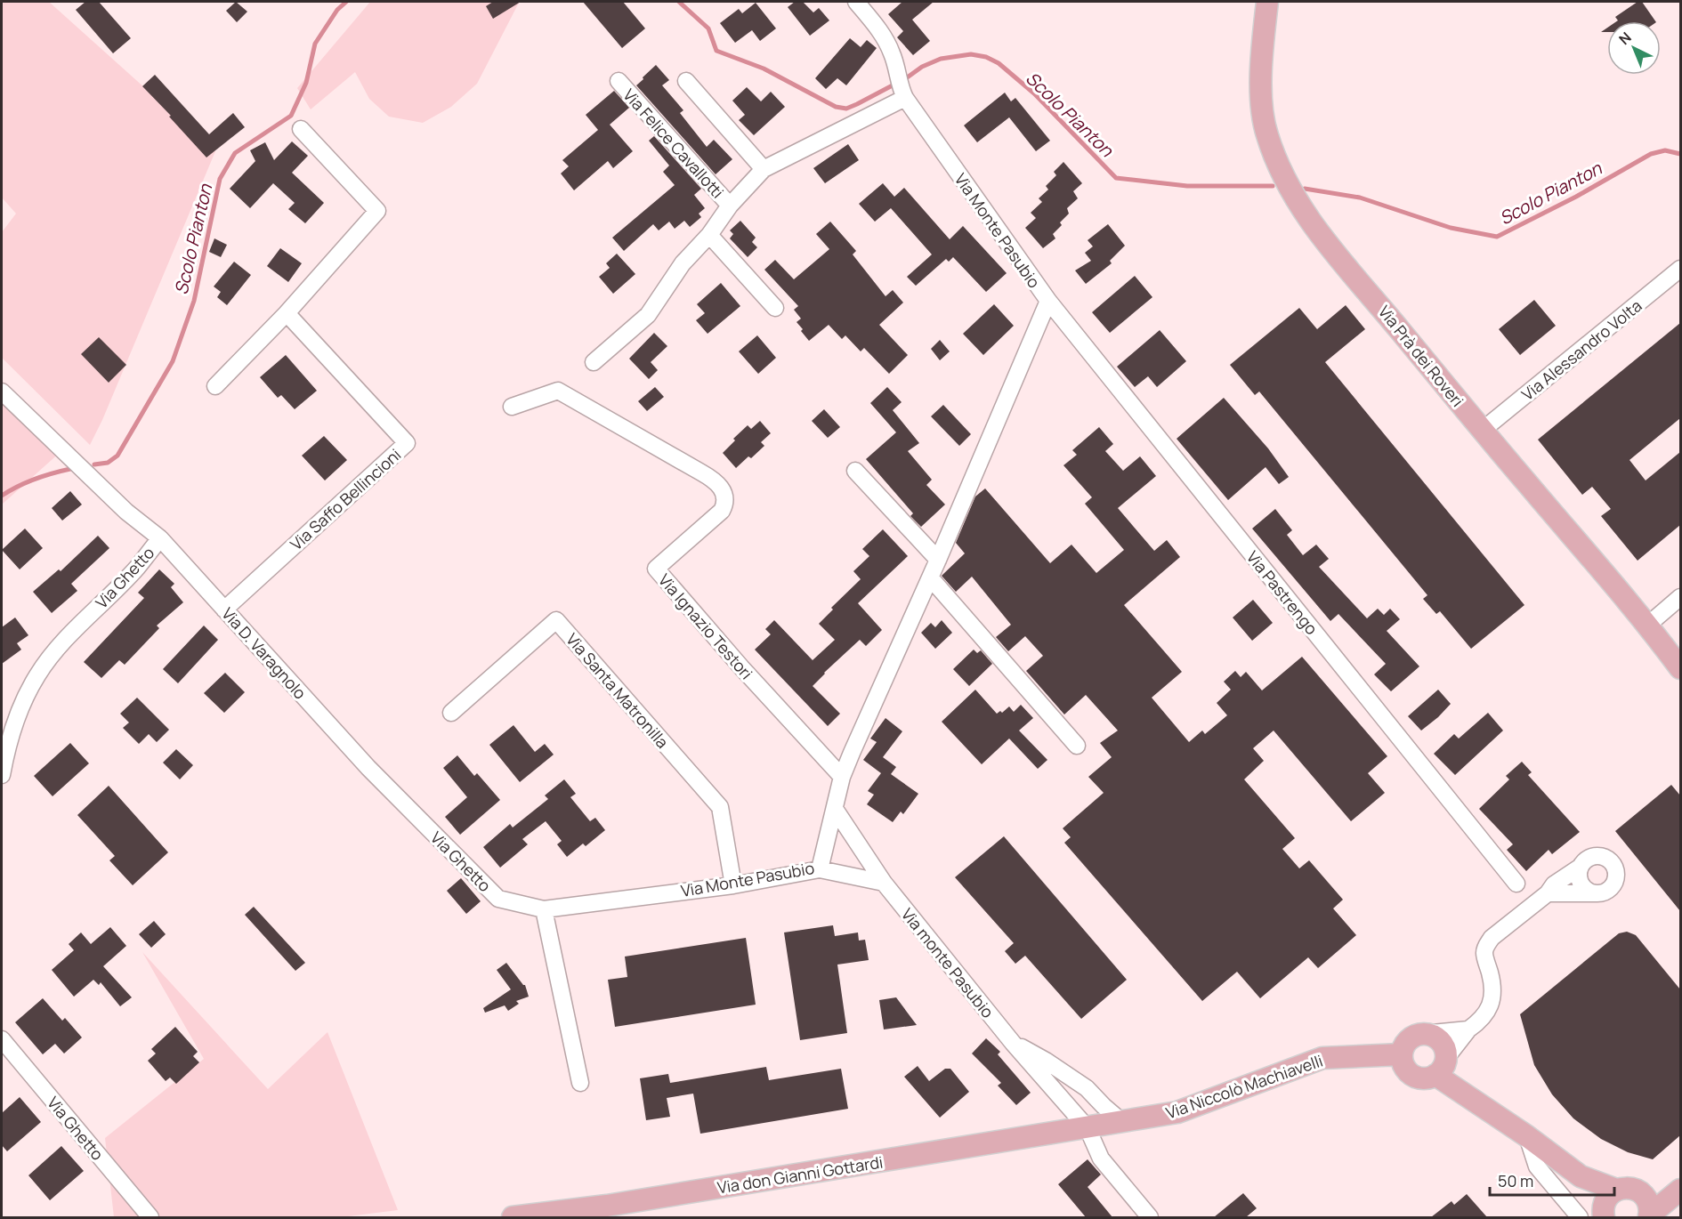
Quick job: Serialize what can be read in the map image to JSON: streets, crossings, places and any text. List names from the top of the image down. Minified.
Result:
{"streets":{"main road":["Via Prà dei Roveri","Via Niccolò Machiavelli","Via don Gianni Gottardi"],"street":["Via Felice Cavallotti","Via Monte Pasubio","Via Alessandro Volta","Via Saffo Bellincioni","Via Ghetto","Via Pastrengo","Via Ignazio Testori","Via D. Varagnolo","Via Santa Matronilla","Via monte Pasubio"]},"crossings":[["Via Felice Cavallotti","Via Monte Pasubio"],["Via Monte Pasubio","Via Ghetto"],["Via Monte Pasubio","Via Pastrengo"],["Via Monte Pasubio","Via Ignazio Testori"],["Via Monte Pasubio","Via Santa Matronilla"],["Via Monte Pasubio","Via monte Pasubio"],["Via Alessandro Volta","Via Prà dei Roveri"],["Via Saffo Bellincioni","Via D. Varagnolo"],["Via Ghetto","Via D. Varagnolo"],["Via monte Pasubio","Via Niccolò Machiavelli"],["Via monte Pasubio","Via don Gianni Gottardi"],["Via Niccolò Machiavelli","Via don Gianni Gottardi"]],"water":["Scolo Pianton"],"scale_bar":"50 m","north":"top left"}
